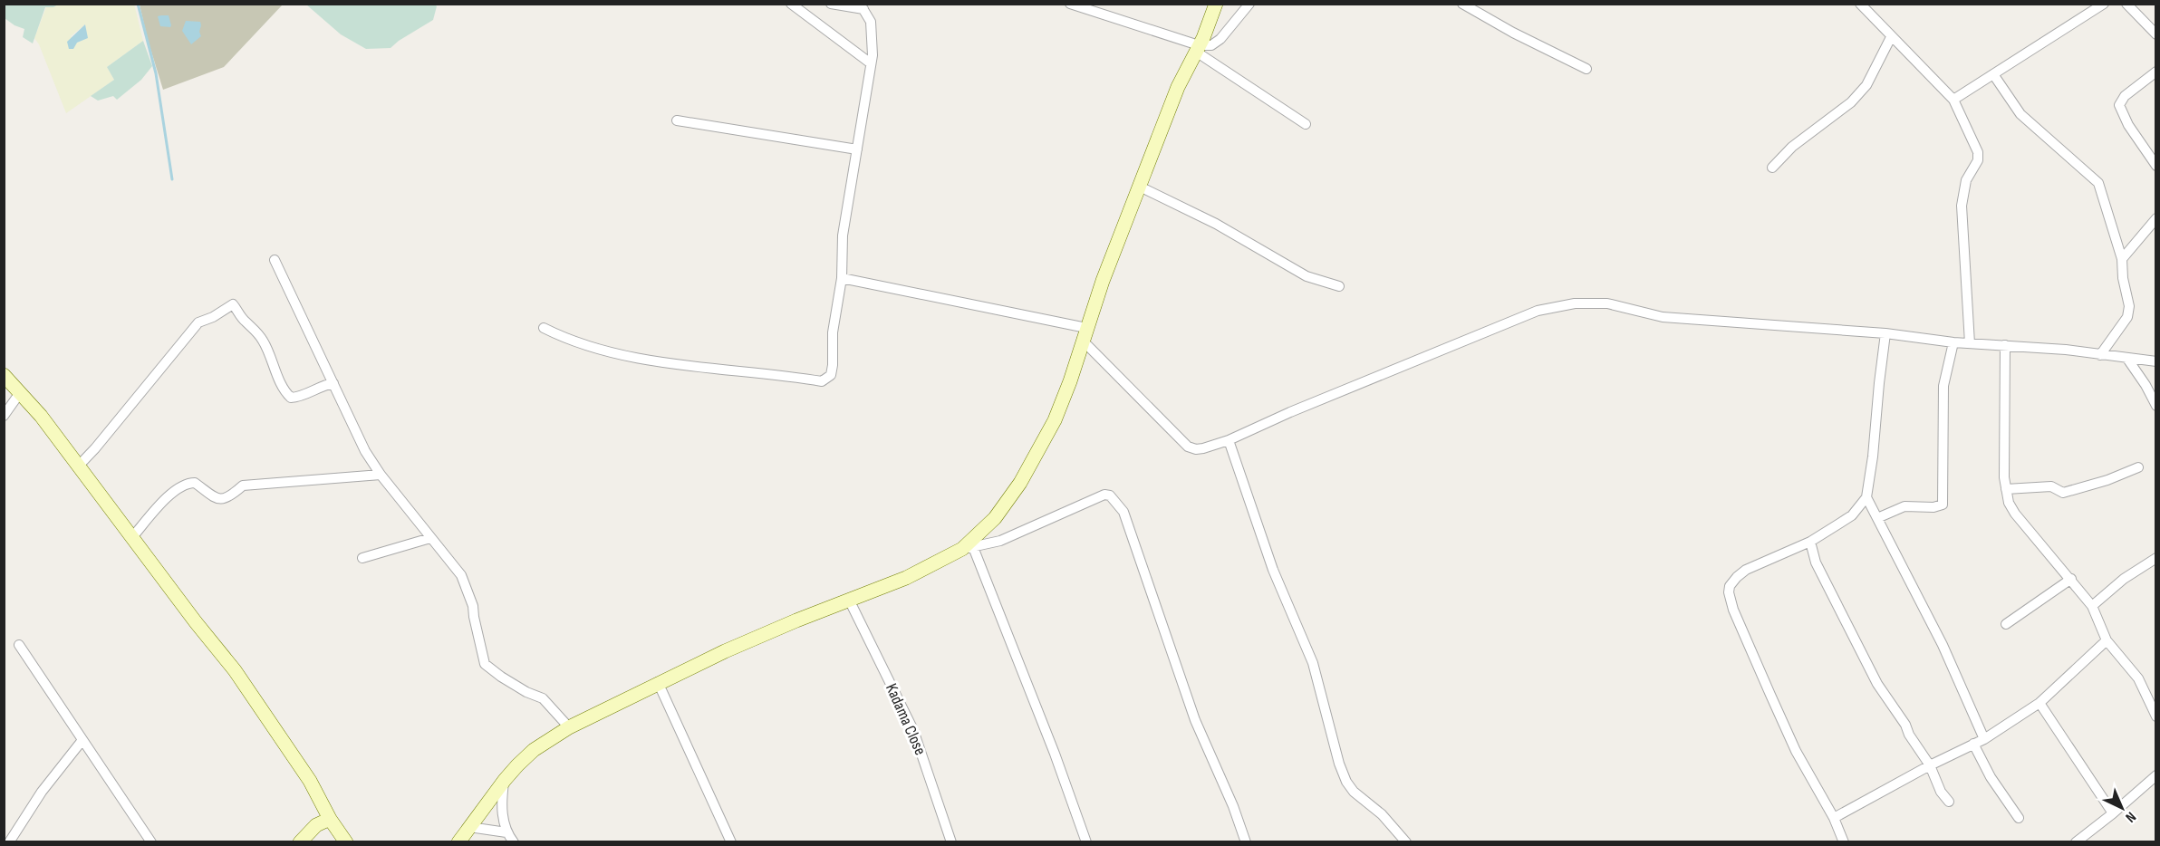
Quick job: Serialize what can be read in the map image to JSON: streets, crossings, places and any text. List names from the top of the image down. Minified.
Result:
{"streets":{"street":["Kadama Close"]},"north":"bottom right"}
